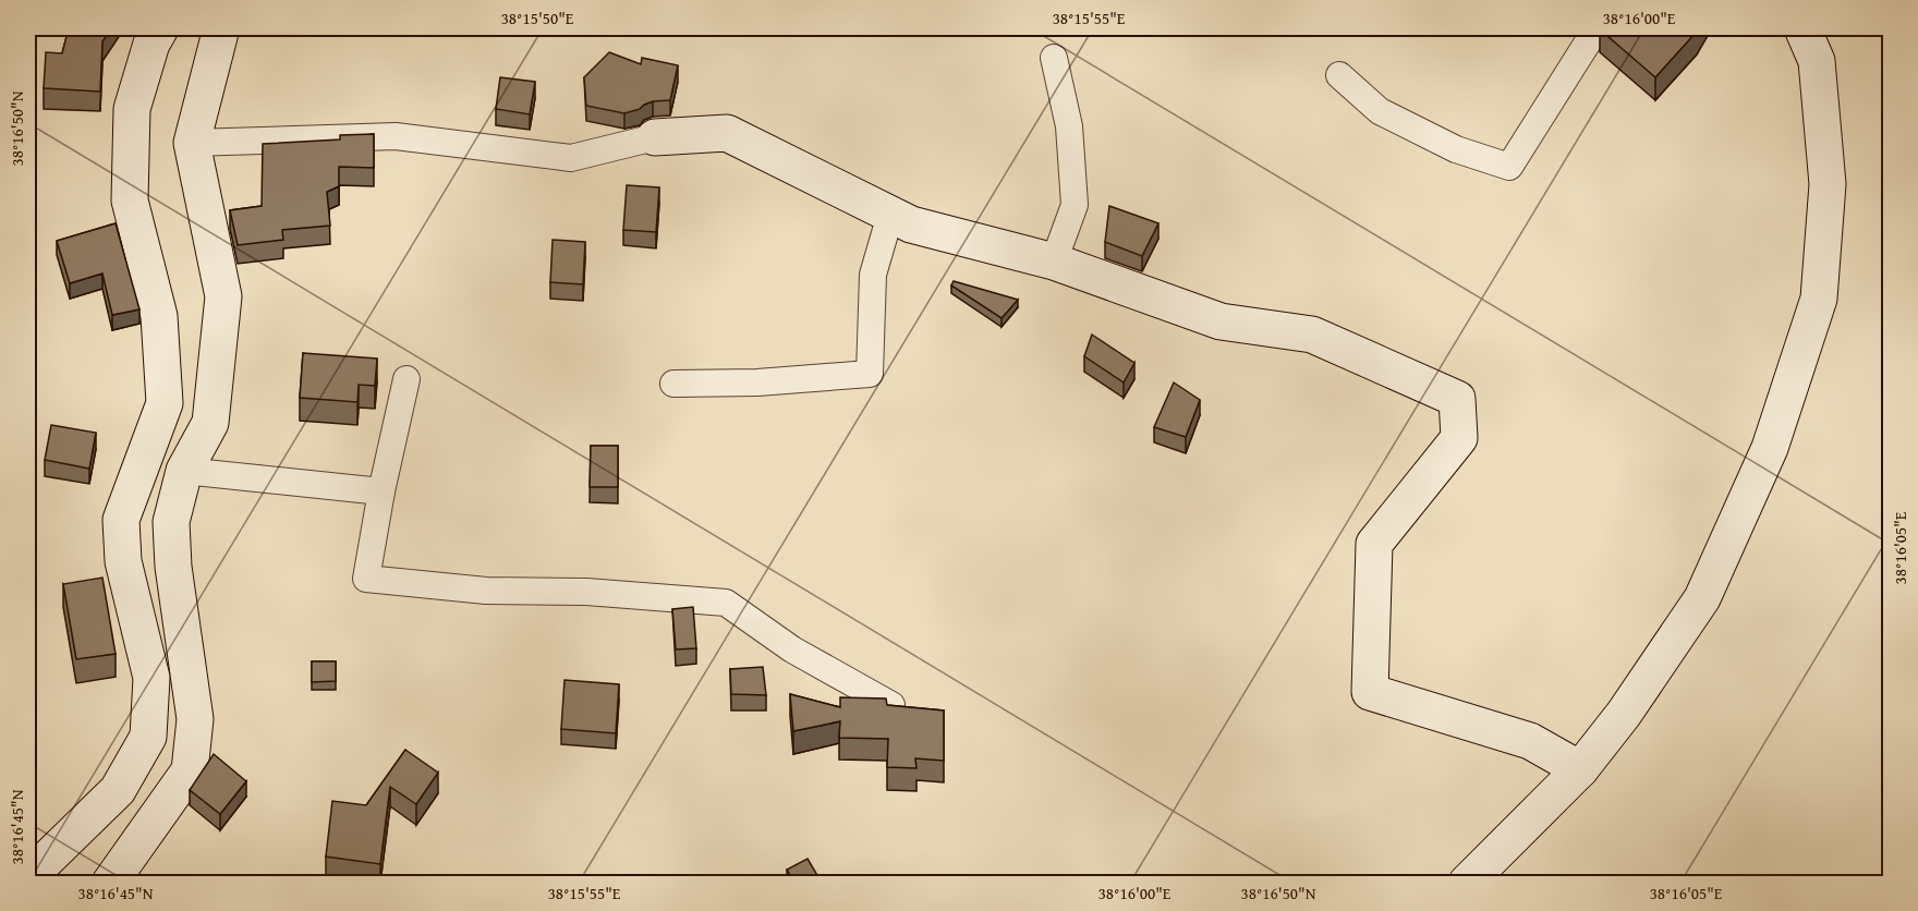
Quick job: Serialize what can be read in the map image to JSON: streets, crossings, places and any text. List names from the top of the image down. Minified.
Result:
{"coordinates":["38°15'50\"E","38°15'55\"E","38°16'00\"E","38°16'50\"N","38°16'05\"E","38°16'45\"N"]}
